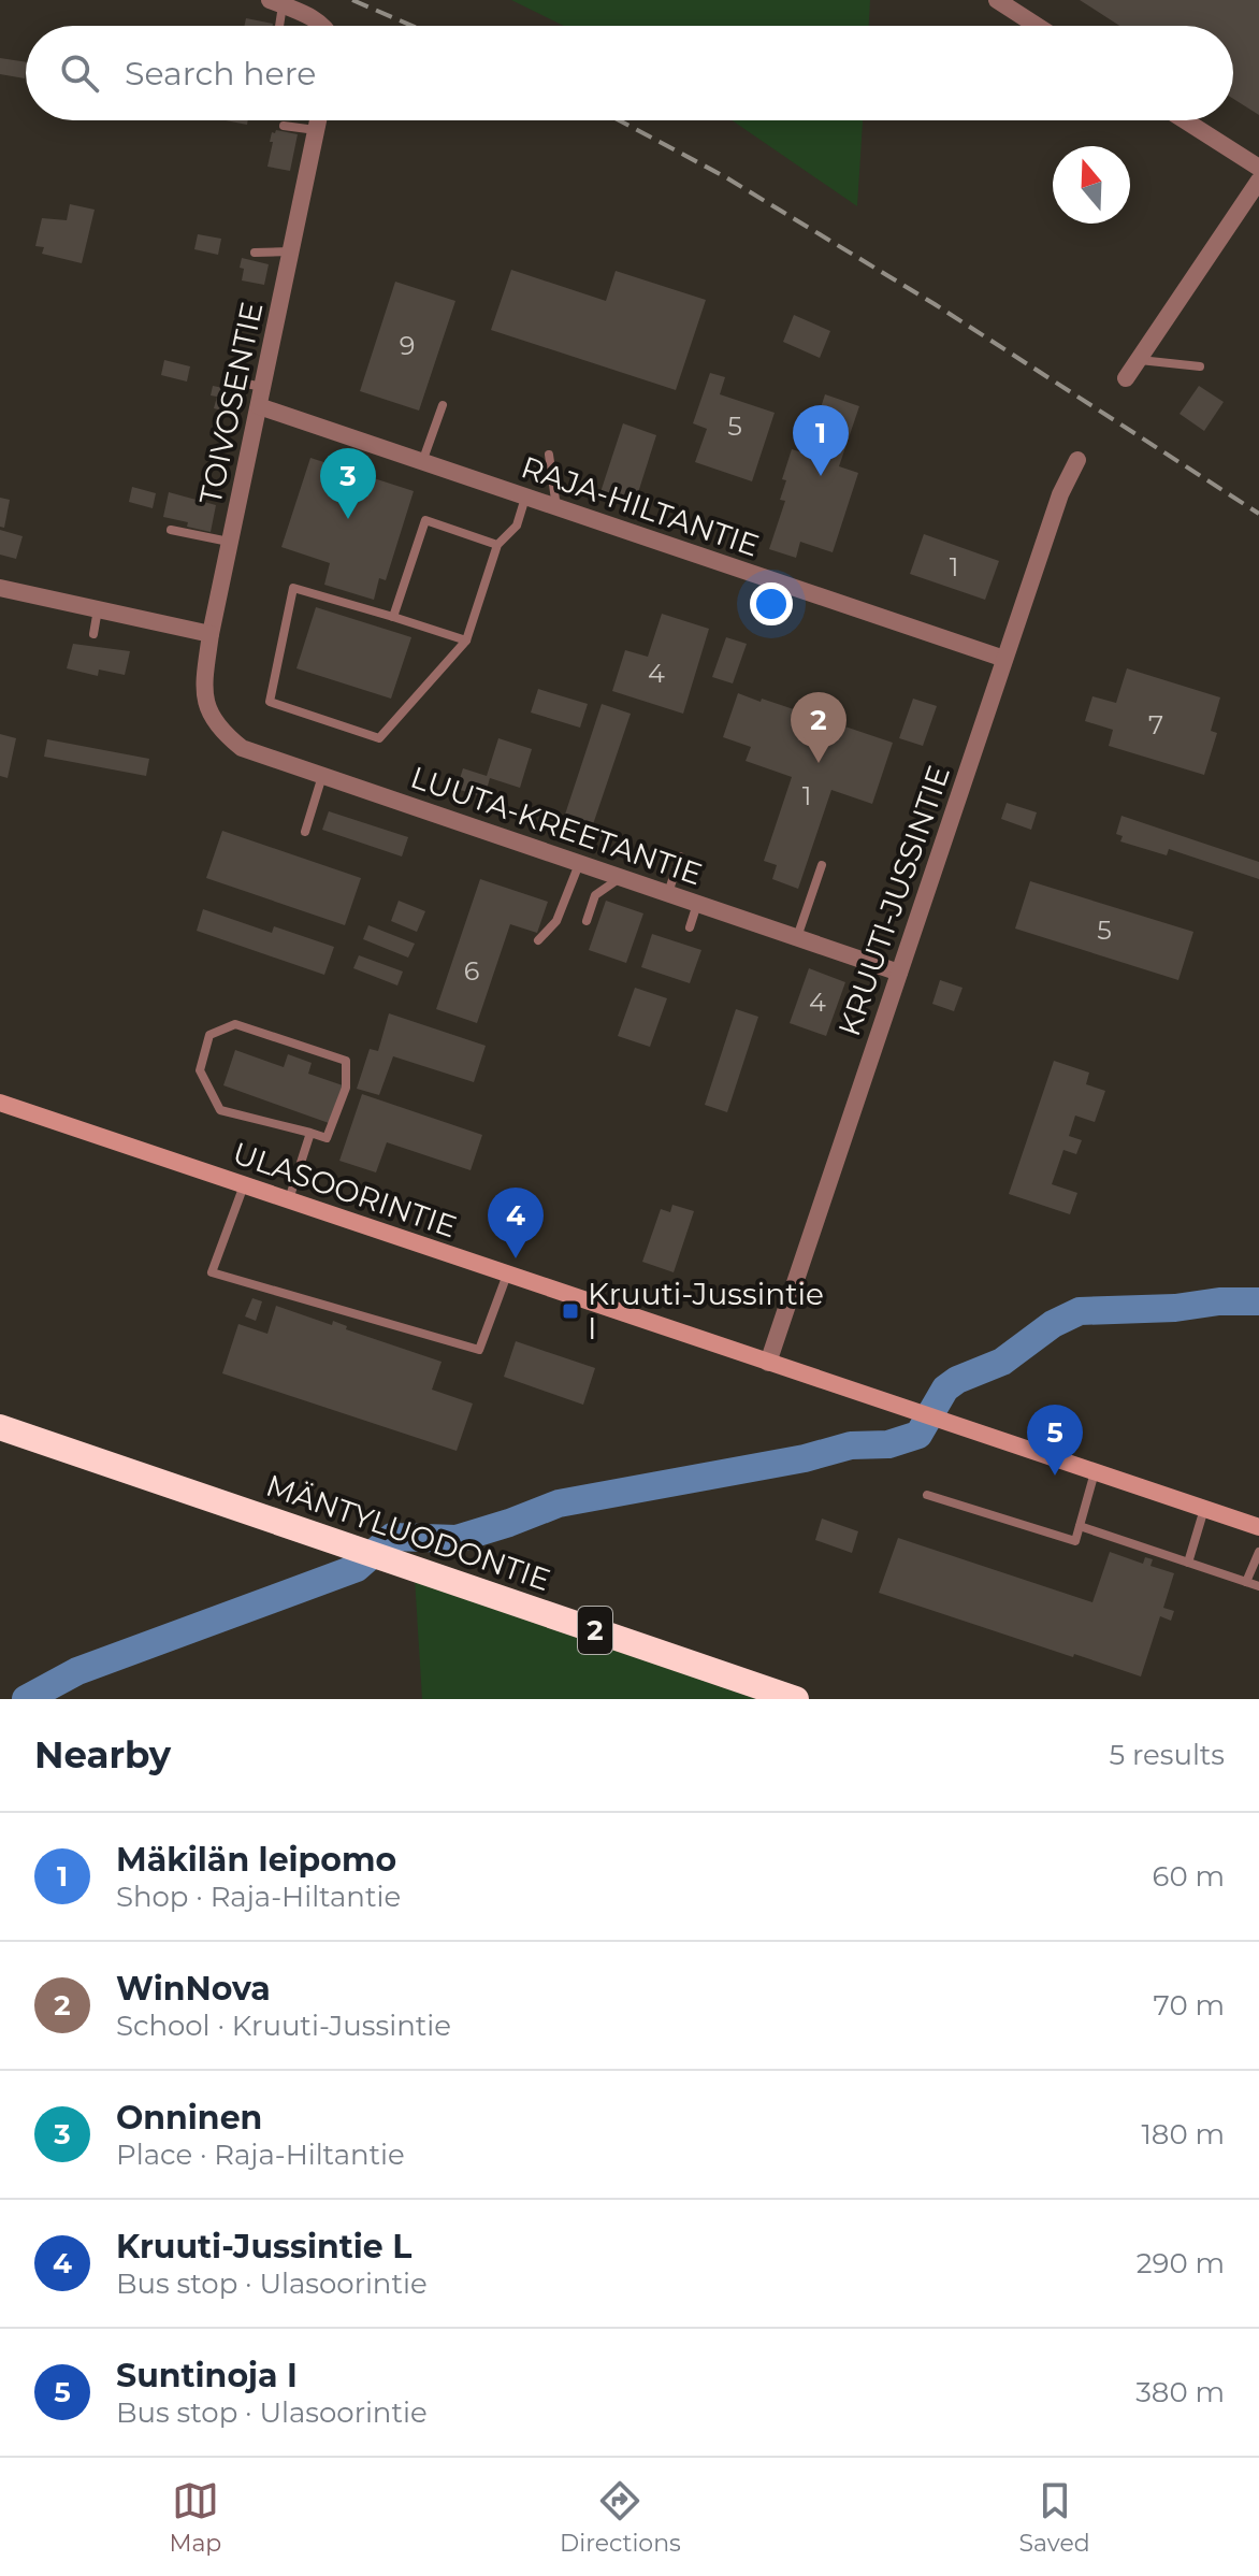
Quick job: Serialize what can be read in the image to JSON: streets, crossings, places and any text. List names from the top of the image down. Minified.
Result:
{"streets":{"highway":["MÄNTYLUODONTIE","2"],"street":["TOIVOSENTIE","RAJA-HILTANTIE","LUUTA-KREETANTIE","KRUUTI-JUSSINTIE","ULASOORINTIE"]},"crossings":[["TOIVOSENTIE","RAJA-HILTANTIE"],["TOIVOSENTIE","LUUTA-KREETANTIE"],["RAJA-HILTANTIE","KRUUTI-JUSSINTIE"],["LUUTA-KREETANTIE","KRUUTI-JUSSINTIE"],["KRUUTI-JUSSINTIE","ULASOORINTIE"]],"places":{"transit":["Kruuti-Jussintie I"]},"house_numbers":["9","5","1","4","7","1","5","6","4"],"north":"top","page":{"search":"Search here","pins":["1","3","2","4","5"],"heading":["Nearby","5 results"],"list":[{"mark":"1","name":"Mäkilän leipomo","note":"Shop · Raja-Hiltantie","value":"60 m"},{"mark":"2","name":"WinNova","note":"School · Kruuti-Jussintie","value":"70 m"},{"mark":"3","name":"Onninen","note":"Place · Raja-Hiltantie","value":"180 m"},{"mark":"4","name":"Kruuti-Jussintie L","note":"Bus stop · Ulasoorintie","value":"290 m"},{"mark":"5","name":"Suntinoja I","note":"Bus stop · Ulasoorintie","value":"380 m"}],"nav":["Map","Directions","Saved"]}}
